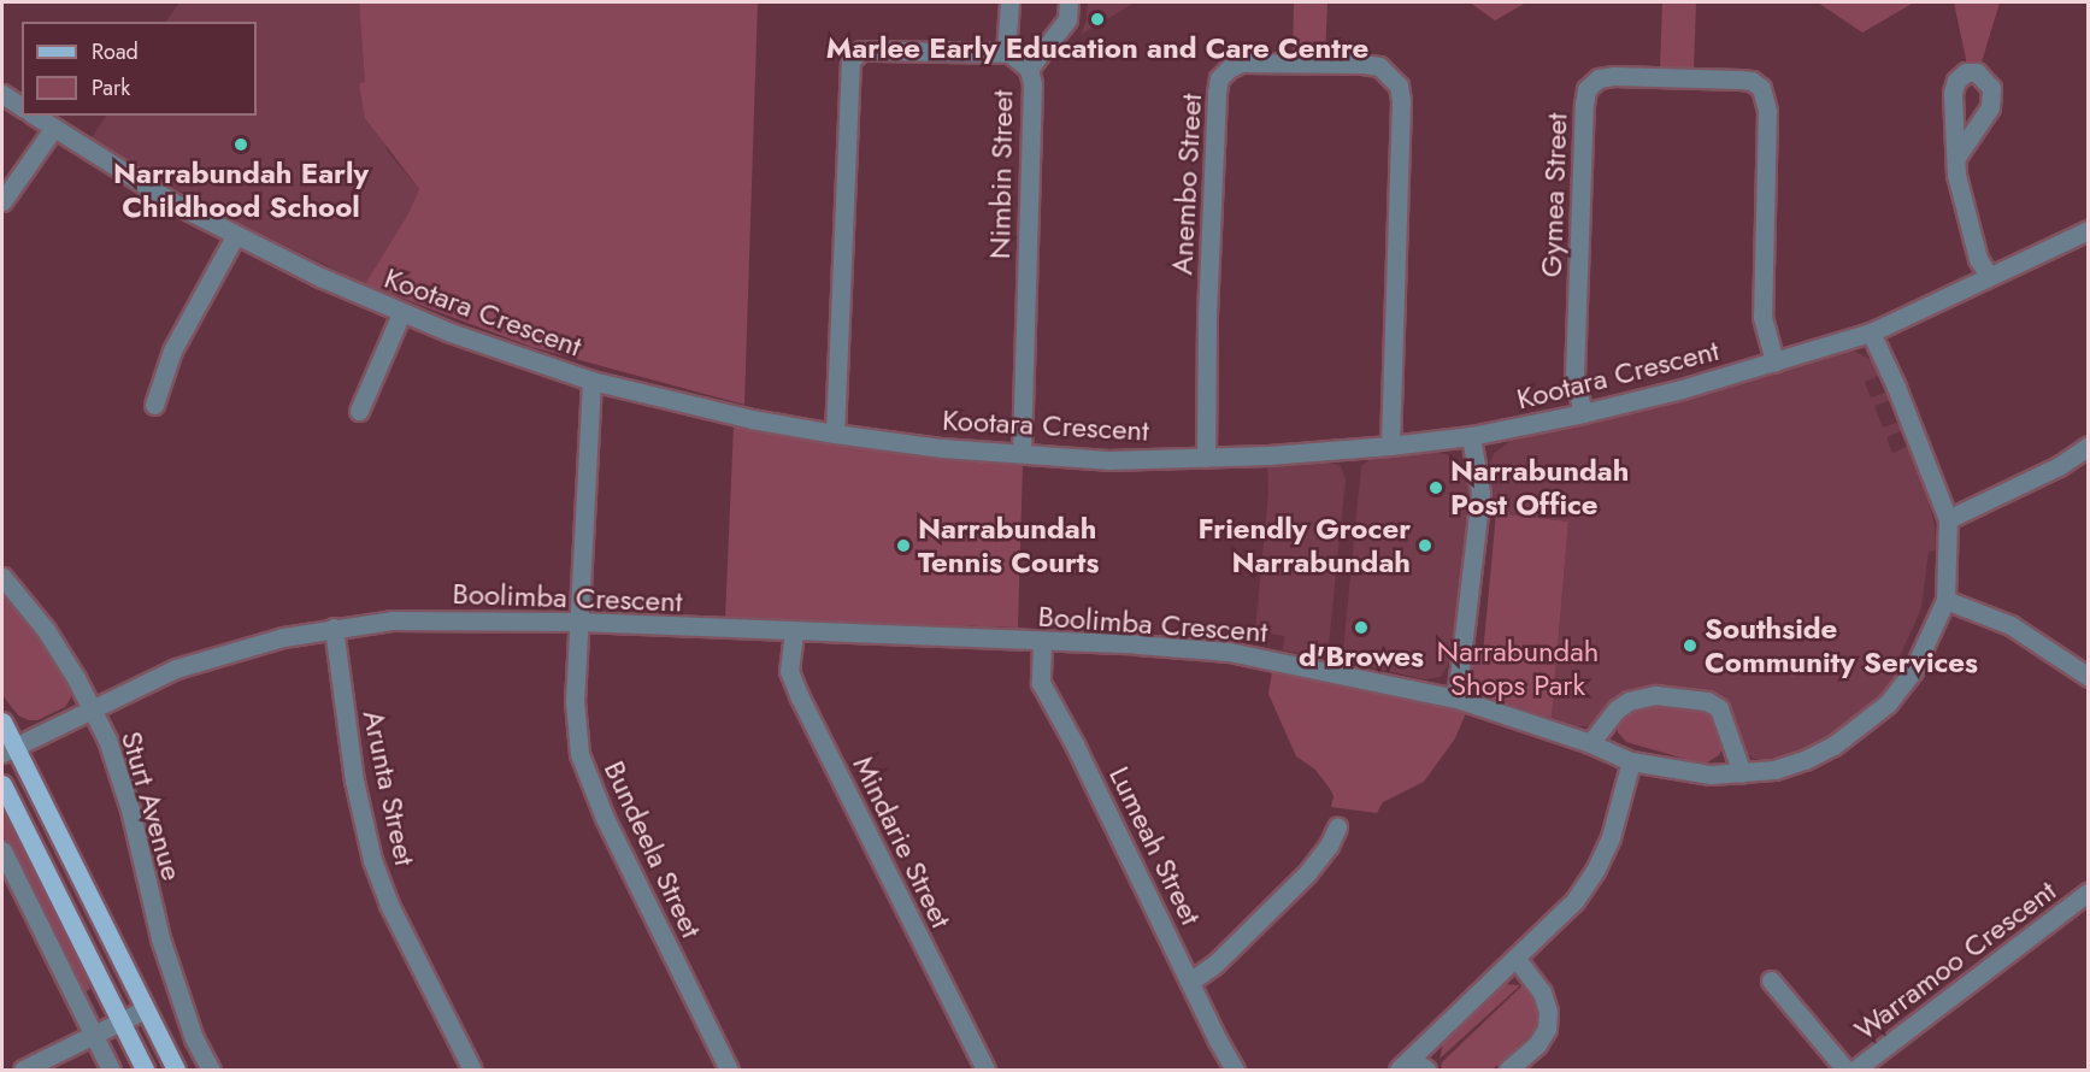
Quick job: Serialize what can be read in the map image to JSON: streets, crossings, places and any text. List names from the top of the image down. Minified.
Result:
{"streets":{"street":["Nimbin Street","Anembo Street","Gymea Street","Kootara Crescent","Boolimba Crescent","Arunta Street","Sturt Avenue","Mindarie Street","Lumeah Street","Bundeela Street","Warramoo Crescent"]},"crossings":[["Nimbin Street","Kootara Crescent"],["Anembo Street","Kootara Crescent"],["Gymea Street","Kootara Crescent"],["Kootara Crescent","Boolimba Crescent"],["Kootara Crescent","Bundeela Street"],["Boolimba Crescent","Arunta Street"],["Boolimba Crescent","Sturt Avenue"],["Boolimba Crescent","Mindarie Street"],["Boolimba Crescent","Lumeah Street"],["Boolimba Crescent","Bundeela Street"]],"parks":["Narrabundah Shops Park"],"places":["Marlee Early Education and Care Centre","Narrabundah Early Childhood School","Narrabundah Post Office","Narrabundah Tennis Courts","Friendly Grocer Narrabundah","d'Browes","Southside Community Services"],"legend":["Road","Park"]}
